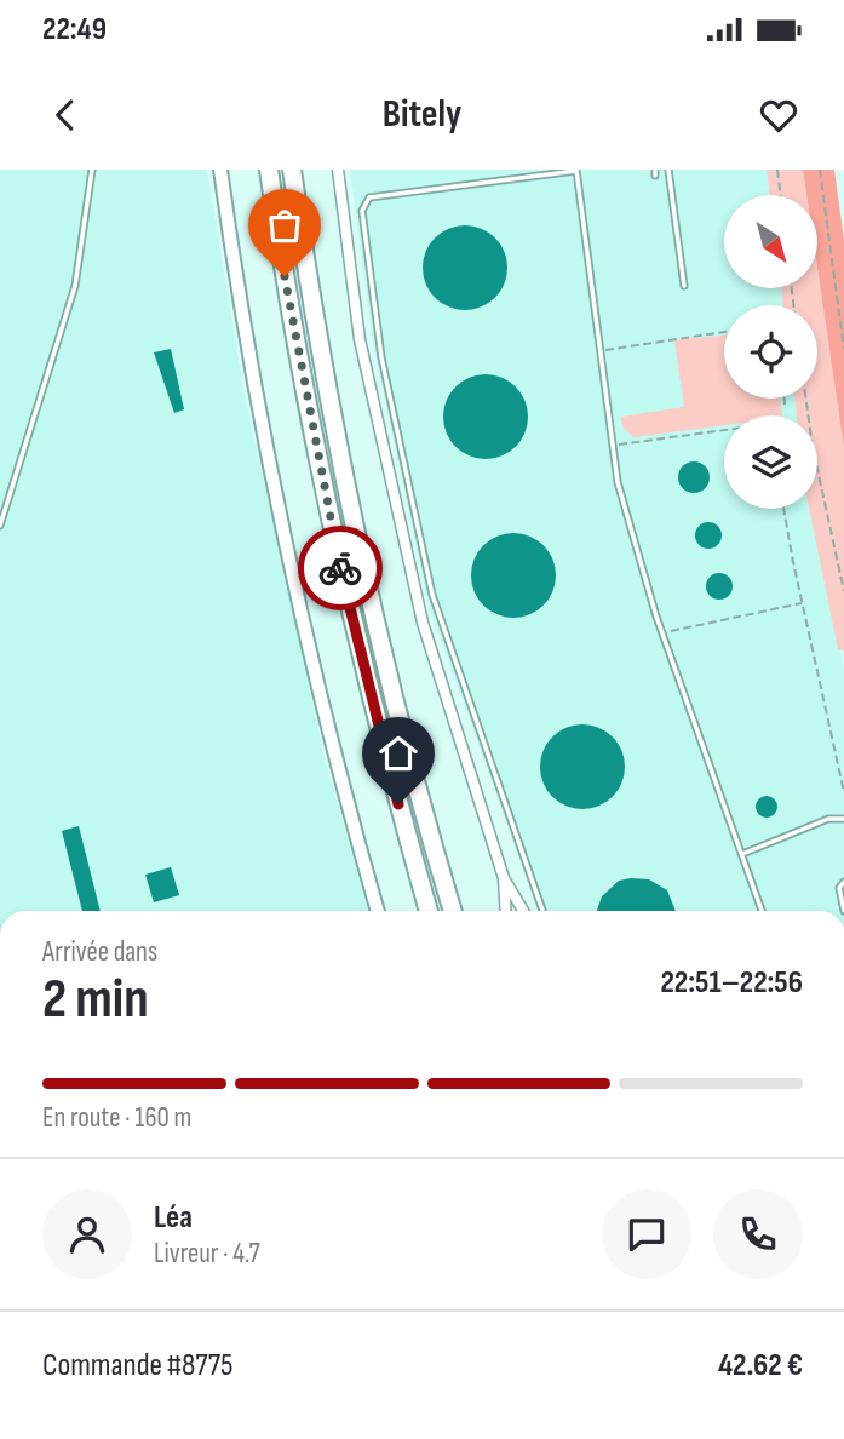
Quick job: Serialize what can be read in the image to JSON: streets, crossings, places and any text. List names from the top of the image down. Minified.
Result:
{"north":"bottom right","page":{"status":"22:49","header":"Bitely","heading":["2 min","Arrivée dans","22:51–22:56"],"panel":["Léa","Livreur · 4.7","Commande #8775","42.62 €"],"bar":"En route · 160 m"}}
